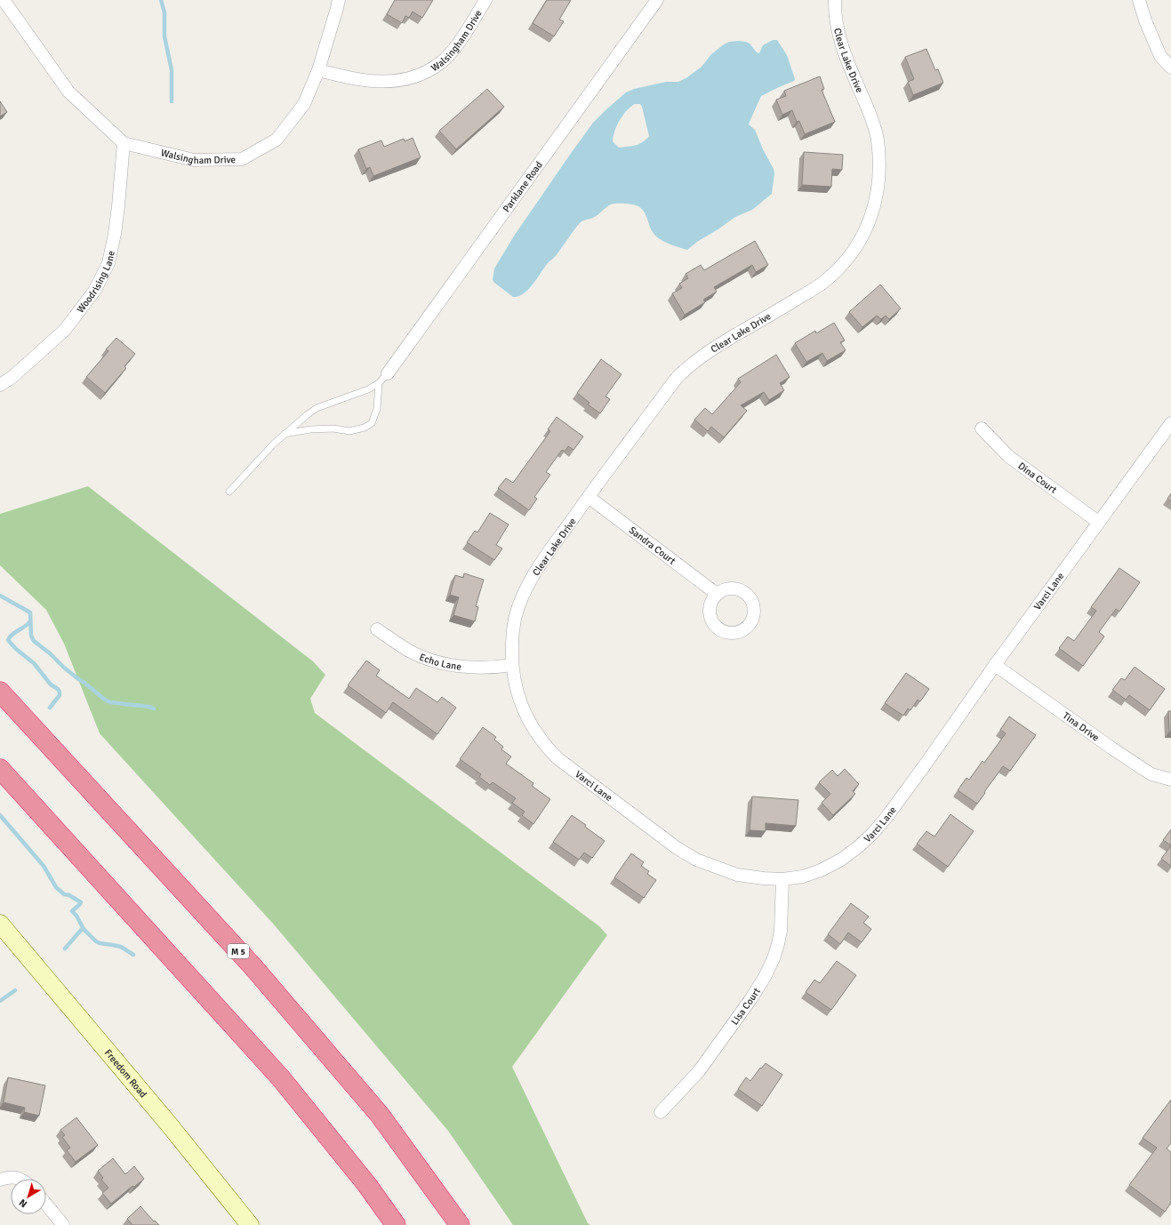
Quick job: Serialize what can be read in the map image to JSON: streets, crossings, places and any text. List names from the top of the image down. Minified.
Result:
{"streets":{"highway":["M 5"],"street":["Walsingham Drive","Clear Lake Drive","Parklane Road","Woodrising Lane","Dina Court","Sandra Court","Varci Lane","Echo Lane","Tina Drive","Lisa Court","Freedom Road"]},"crossings":[["Walsingham Drive","Woodrising Lane"],["Clear Lake Drive","Sandra Court"],["Clear Lake Drive","Varci Lane"],["Dina Court","Varci Lane"],["Varci Lane","Echo Lane"],["Varci Lane","Tina Drive"],["Varci Lane","Lisa Court"]],"north":"bottom left"}
